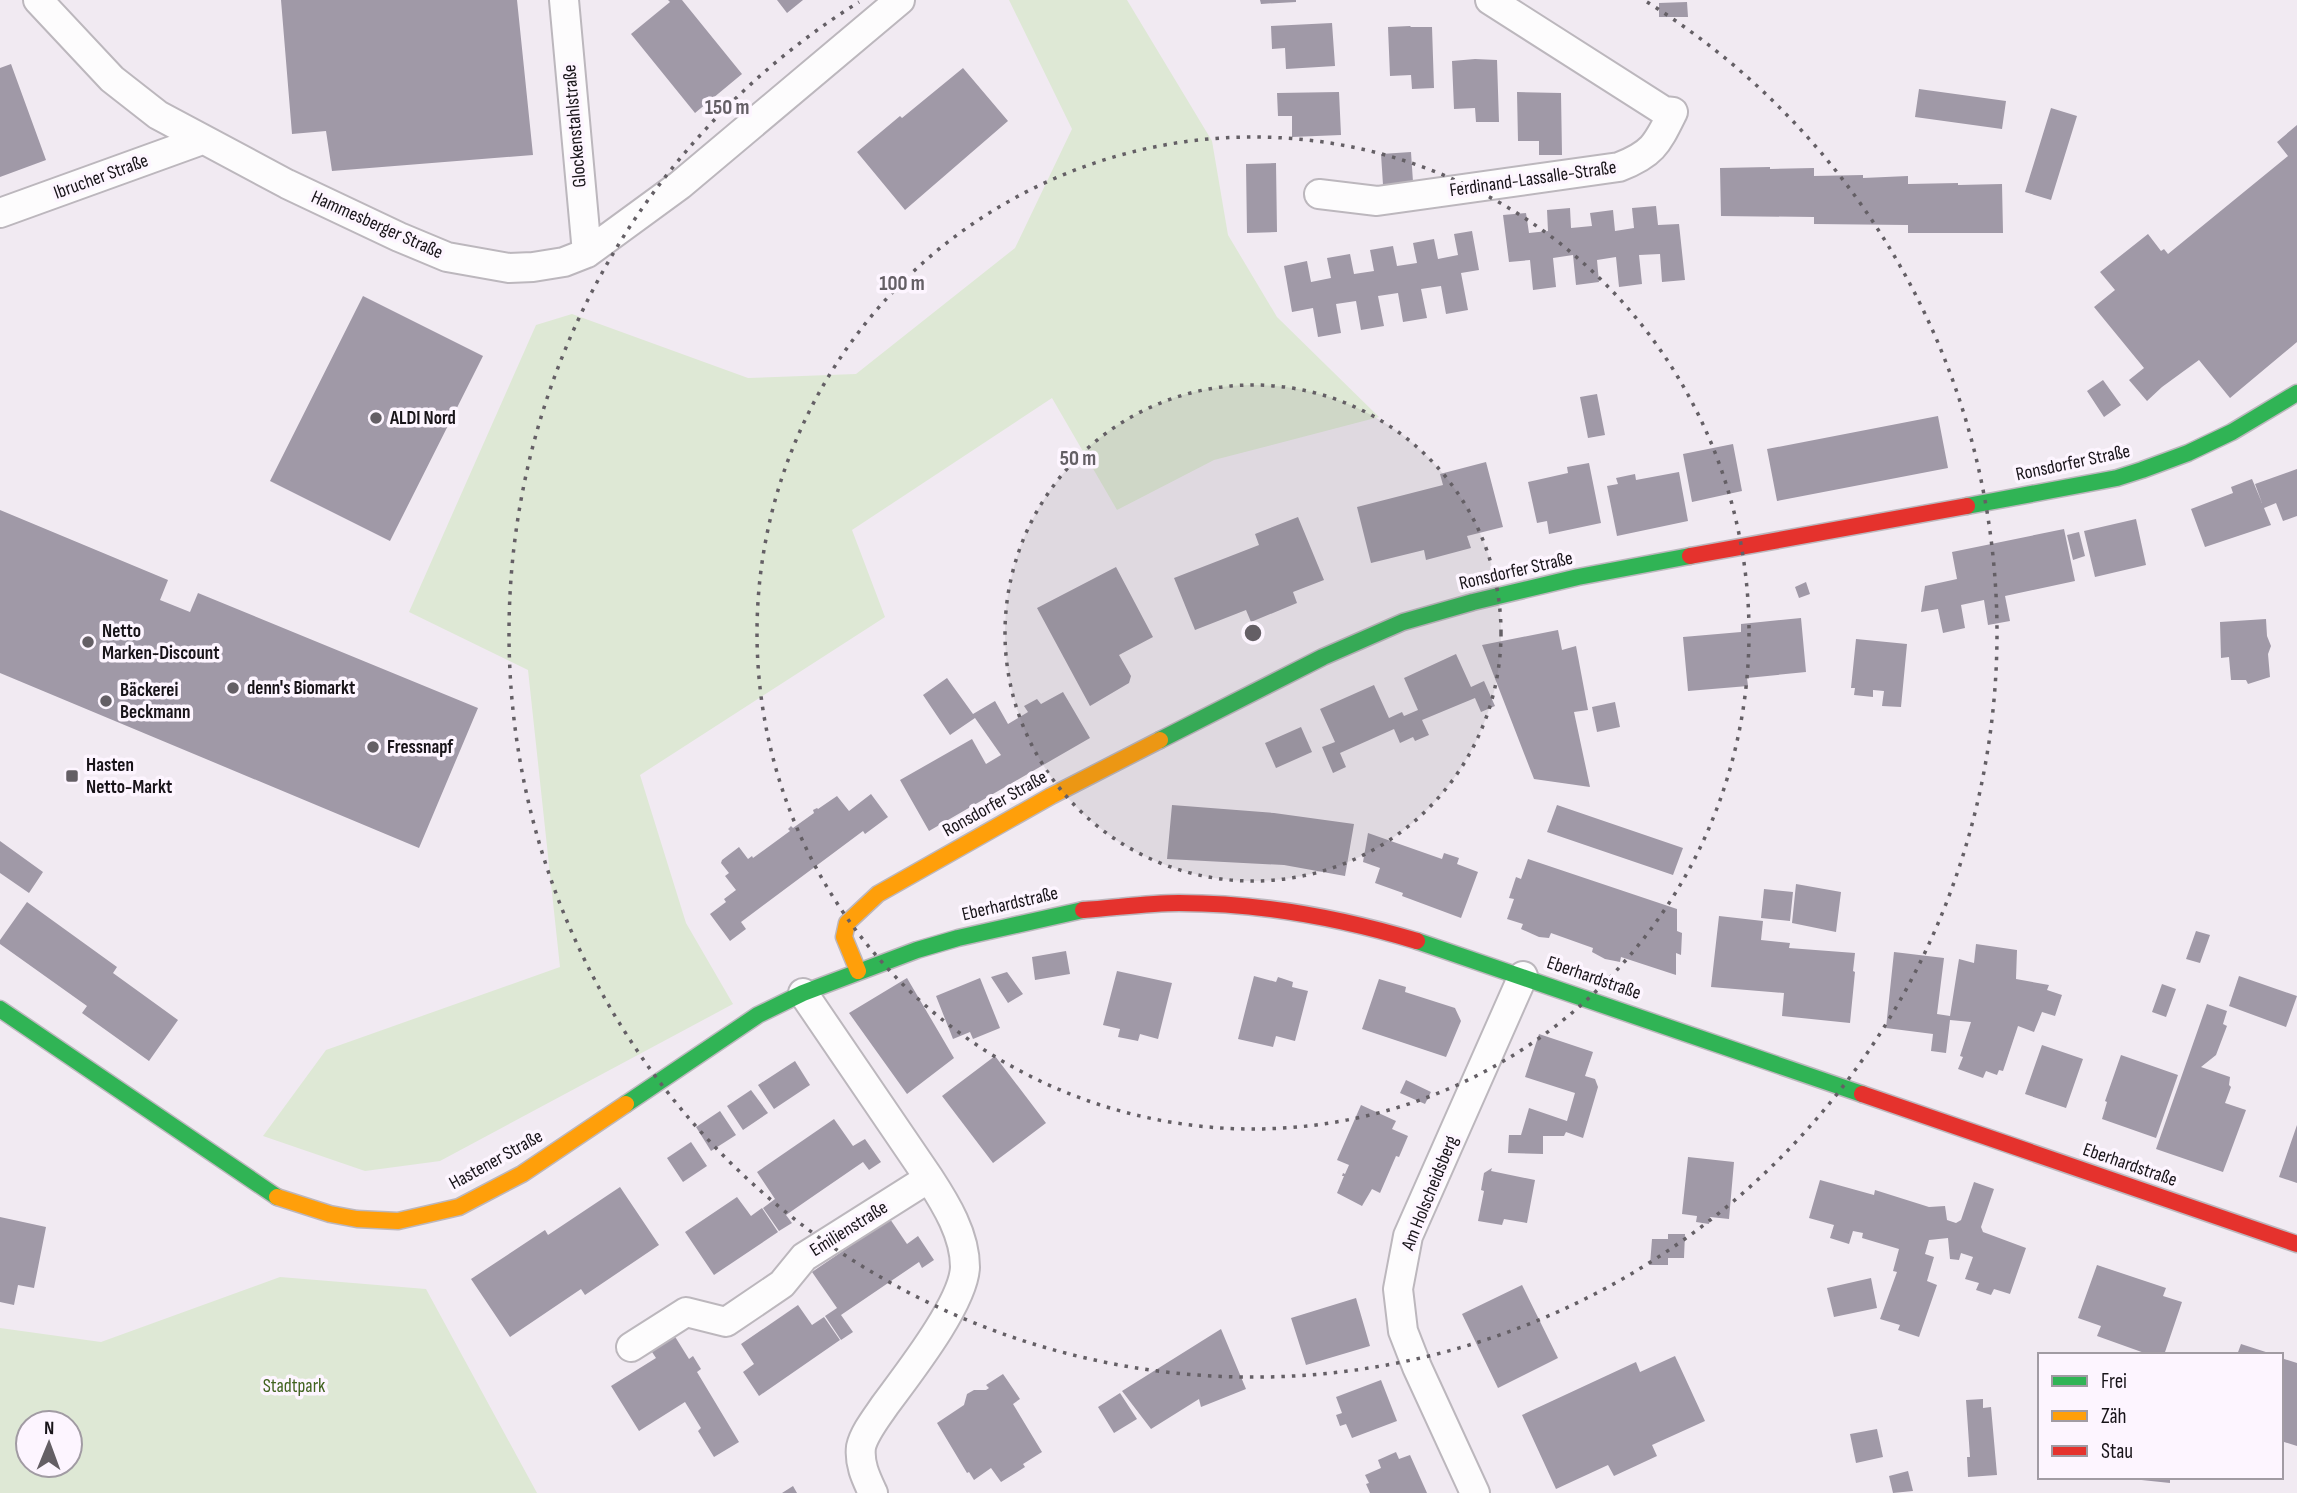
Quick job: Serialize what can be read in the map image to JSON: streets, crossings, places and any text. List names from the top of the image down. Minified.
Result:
{"streets":{"main road":["Ronsdorfer Straße","Eberhardstraße","Hastener Straße"],"street":["Glockenstahlstraße","Ibrucher Straße","Ferdinand-Lassalle-Straße","Hammesberger Straße","Am Holscheidsberg","Emilienstraße"]},"crossings":[["Glockenstahlstraße","Hammesberger Straße"],["Ibrucher Straße","Hammesberger Straße"],["Ronsdorfer Straße","Eberhardstraße"],["Ronsdorfer Straße","Hastener Straße"],["Eberhardstraße","Hastener Straße"],["Eberhardstraße","Am Holscheidsberg"]],"parks":["Stadtpark"],"places":{"other":["ALDI Nord","Netto Marken-Discount","denn's Biomarkt","Bäckerei Beckmann","Fressnapf"],"transit":["Hasten Netto-Markt"]},"legend":["Frei","Zäh","Stau"],"north":"top","rings":["150 m","100 m","50 m"]}
